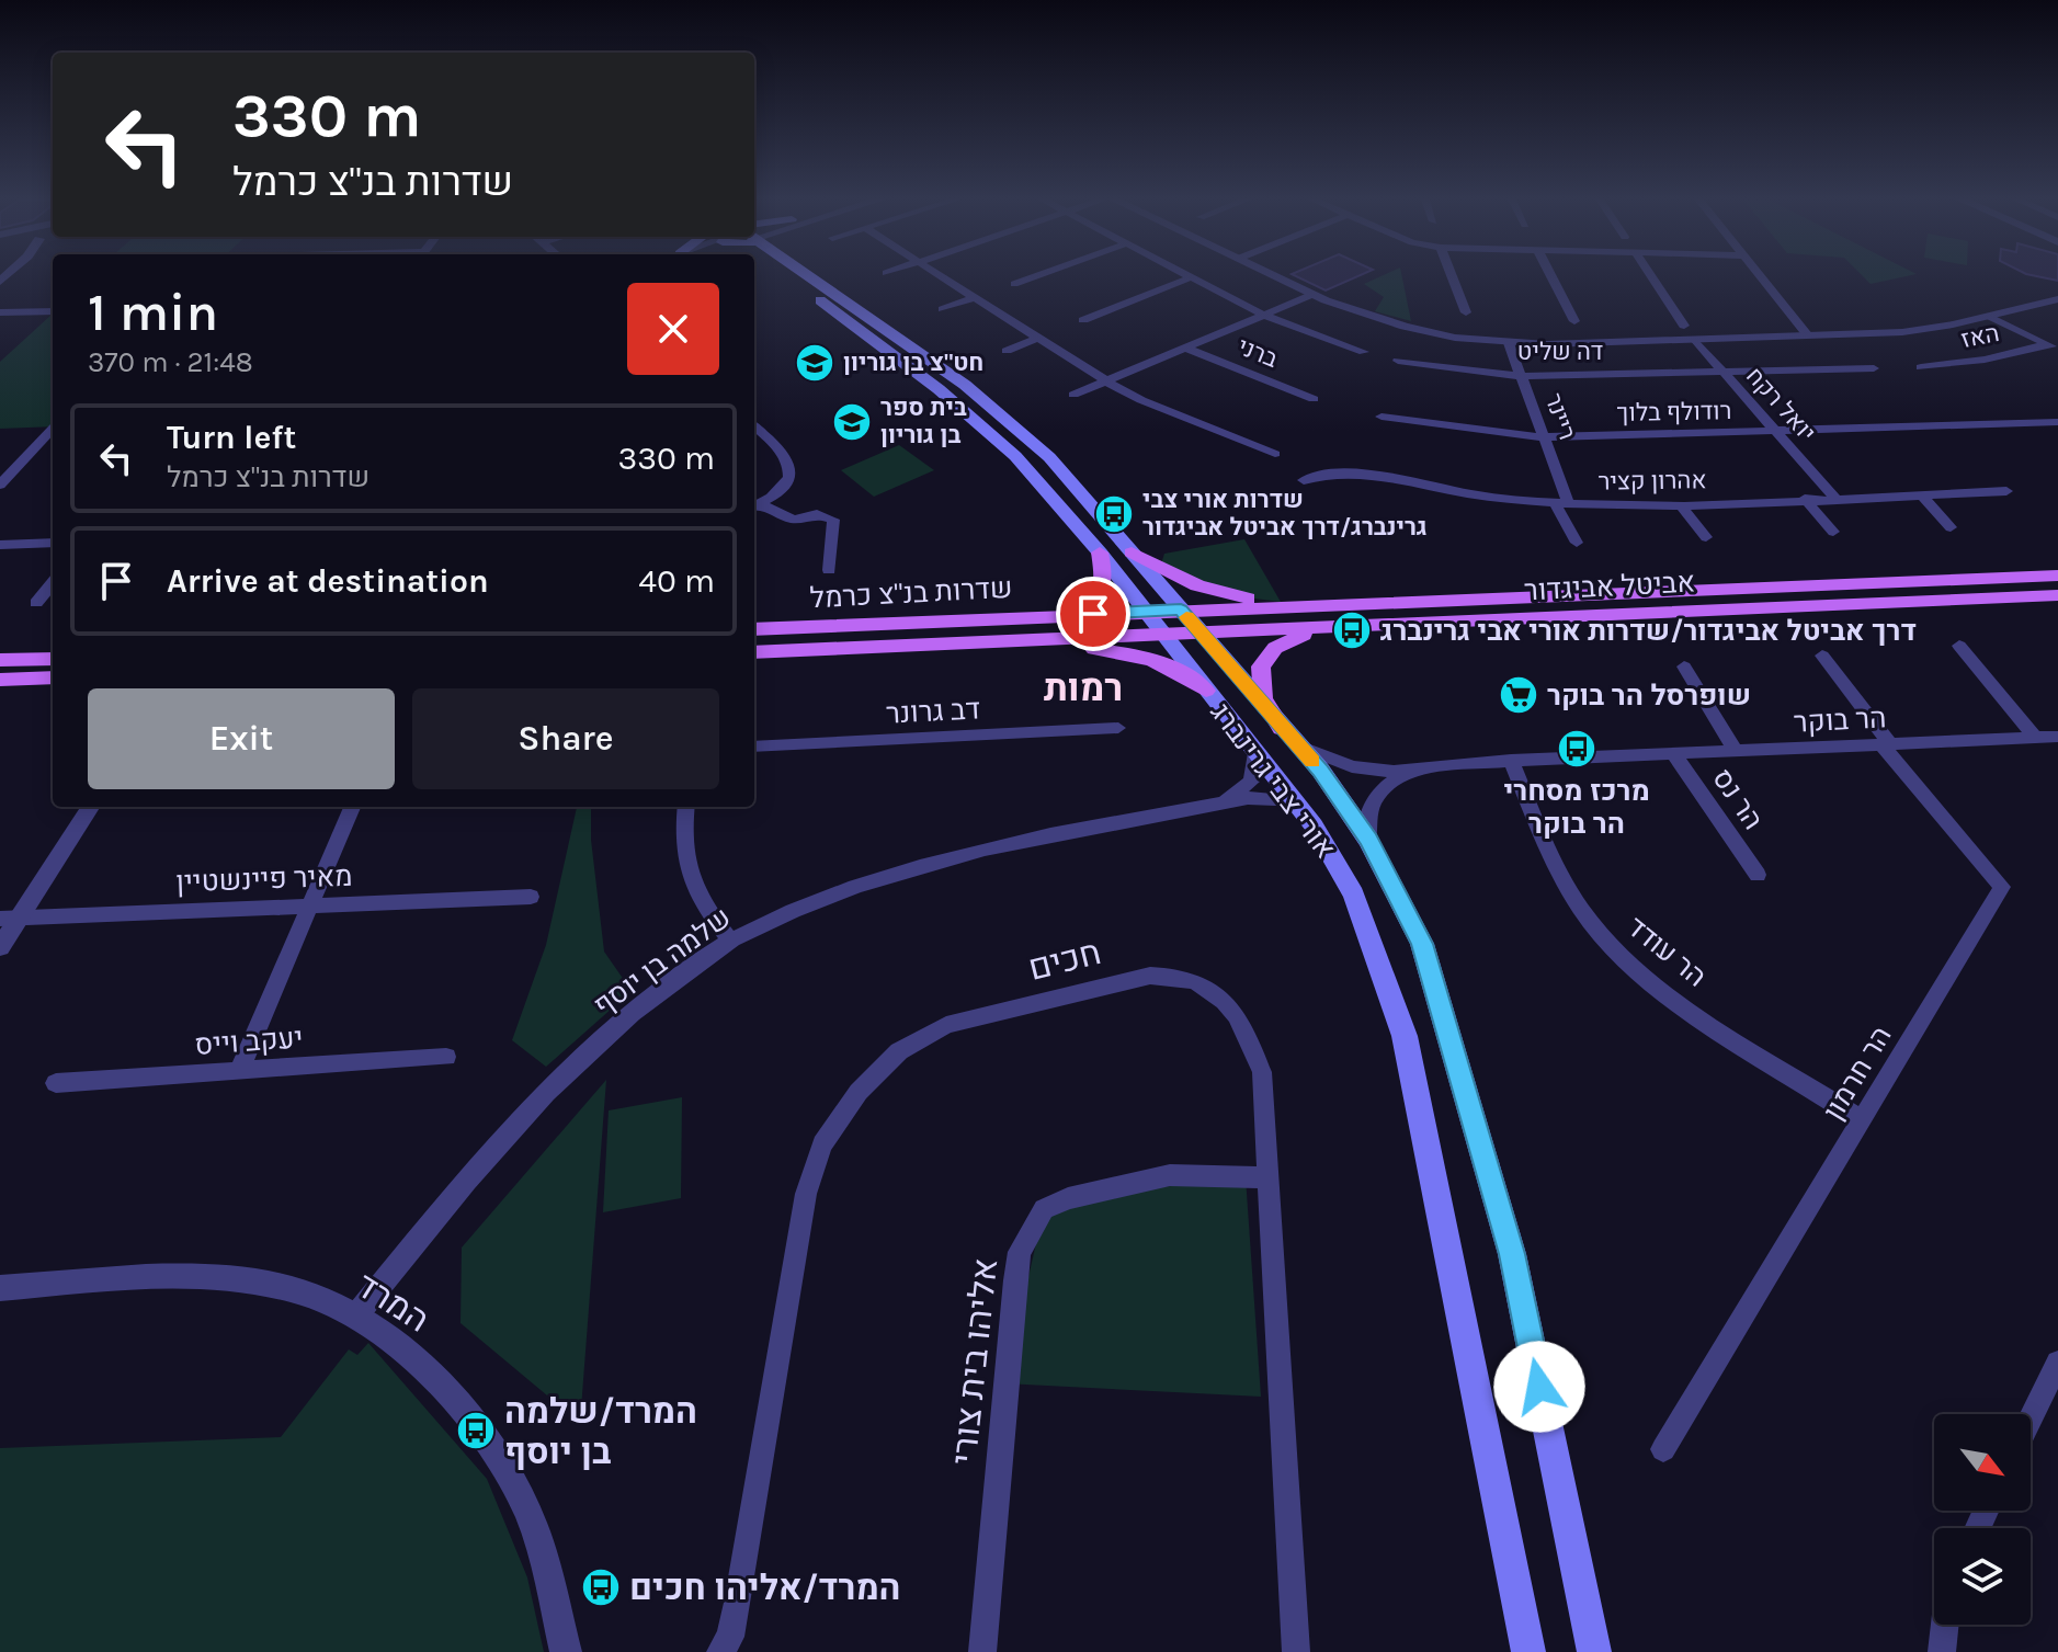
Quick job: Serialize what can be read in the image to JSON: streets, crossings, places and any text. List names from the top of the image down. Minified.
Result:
{"streets":{"main road":["אביטל אביגדור","שדרות בנ\"צ כרמל","אורי צבי גרינברג"],"street":["האז","דה שליט","ברני","יואל רקח","רודולף בלוך","ריינר","אהרון קציר","דב גרונר","הר בוקר","הר נס","מאיר פיינשטיין","הר עודד","חכים","שלמה בן יוסף","יעקב וייס","הר חרמון","המרד","אליהו בית צורי"]},"crossings":[["דה שליט","יואל רקח"],["דה שליט","ריינר"],["יואל רקח","רודולף בלוך"],["יואל רקח","אהרון קציר"],["רודולף בלוך","ריינר"],["ריינר","אהרון קציר"],["אביטל אביגדור","שדרות בנ\"צ כרמל"],["אביטל אביגדור","אורי צבי גרינברג"],["שדרות בנ\"צ כרמל","אורי צבי גרינברג"],["הר בוקר","אורי צבי גרינברג"],["הר בוקר","הר נס"],["הר בוקר","הר עודד"],["הר בוקר","הר חרמון"],["אורי צבי גרינברג","שלמה בן יוסף"],["הר עודד","הר חרמון"],["חכים","אליהו בית צורי"],["שלמה בן יוסף","המרד"]],"districts":["רמות"],"places":{"school or university":["חט\"צ בן גוריון","בית ספר בן גוריון"],"bus stop":["שדרות אורי צבי גרינברג/דרך אביטל אביגדור","דרך אביטל אביגדור/שדרות אורי אבי גרינברג","מרכז מסחרי הר בוקר","המרד/שלמה בן יוסף","המרד/אליהו חכים"],"supermarket":["שופרסל הר בוקר"]},"north":"bottom right","page":{"turn":["330 m","שדרות בנ\"צ כרמל"],"heading":["1 min","370 m · 21:48"],"list":[{"name":"Turn left","note":"שדרות בנ\"צ כרמל","value":"330 m"},{"name":"Arrive at destination","value":"40 m"}],"buttons":["Exit","Share"]}}
